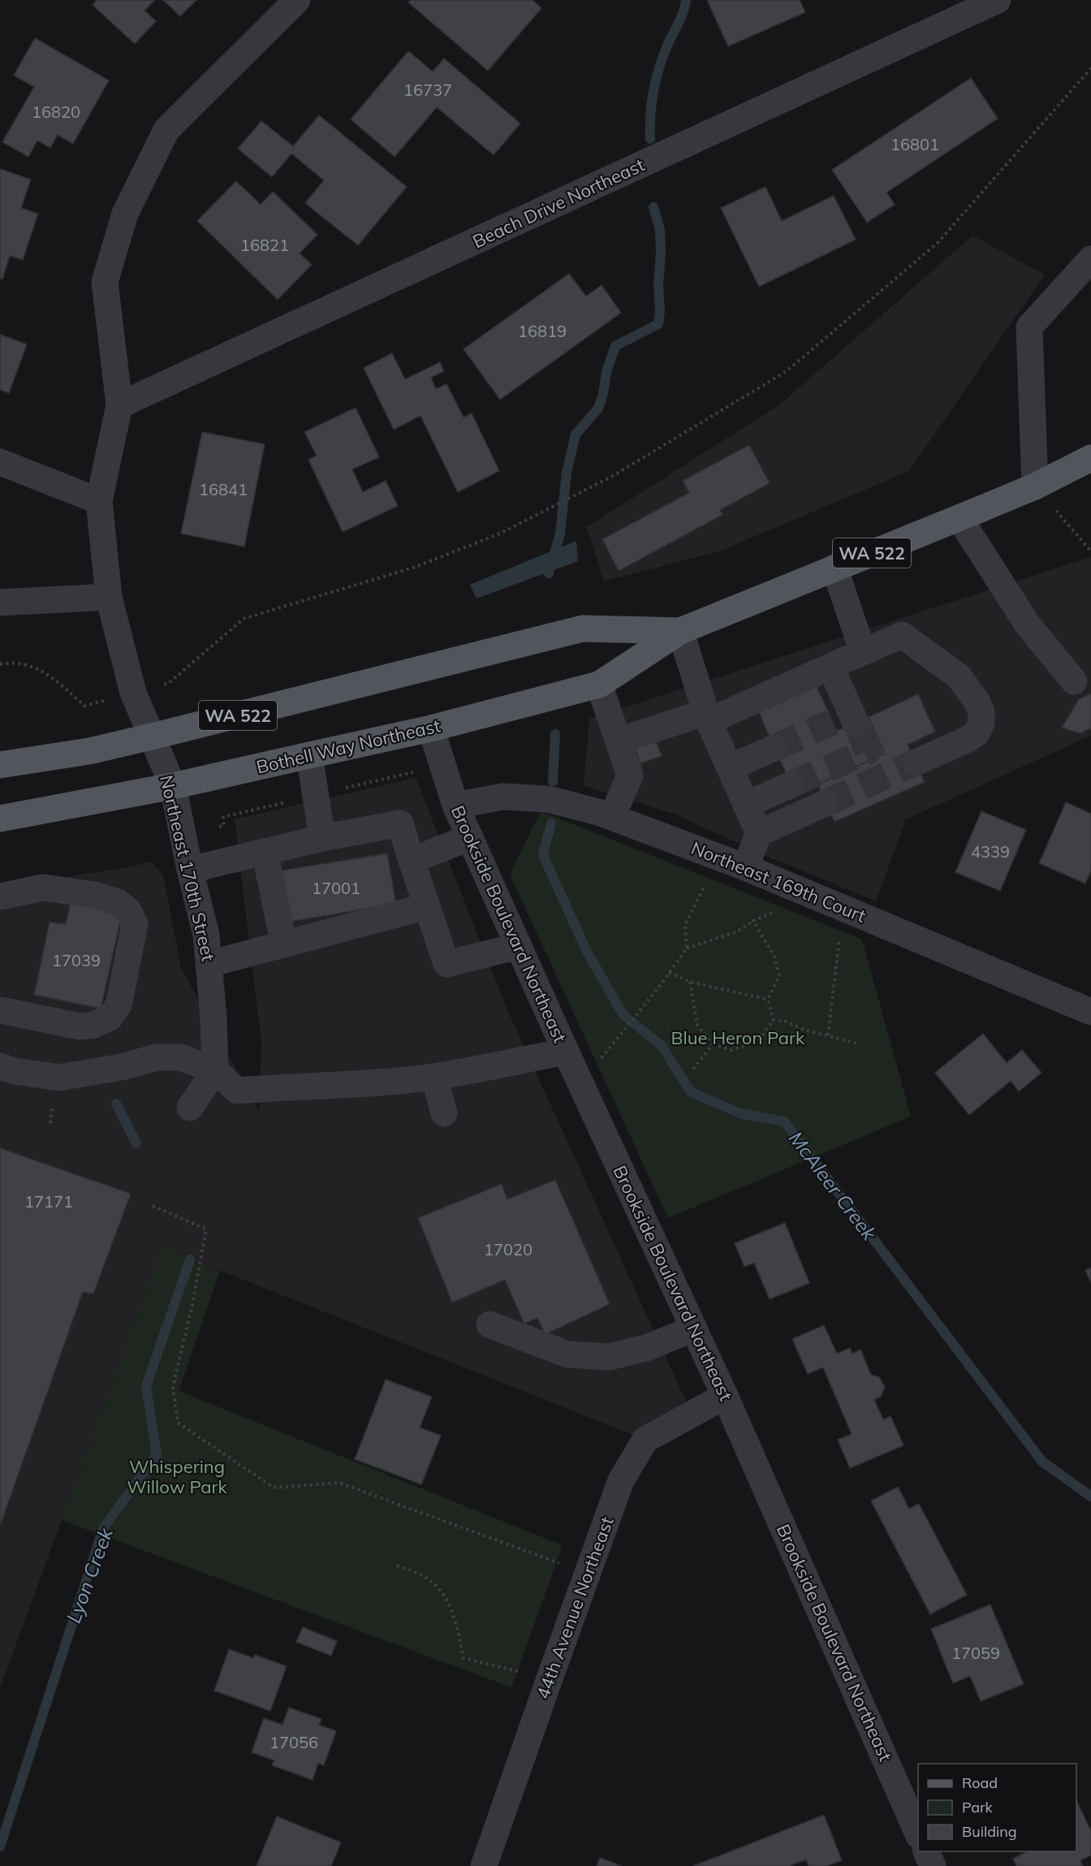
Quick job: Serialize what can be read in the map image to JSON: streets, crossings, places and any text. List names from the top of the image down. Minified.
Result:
{"streets":{"main road":["WA 522","Bothell Way Northeast"],"street":["Beach Drive Northeast","Northeast 170th Street","Northeast 169th Court","Brookside Boulevard Northeast","44th Avenue Northeast"]},"crossings":[["Beach Drive Northeast","Northeast 170th Street"],["Bothell Way Northeast","Northeast 170th Street"],["Bothell Way Northeast","Brookside Boulevard Northeast"],["Northeast 169th Court","Brookside Boulevard Northeast"],["Brookside Boulevard Northeast","44th Avenue Northeast"]],"water":["McAleer Creek","Lyon Creek"],"parks":["Blue Heron Park","Whispering Willow Park"],"house_numbers":["16737","16820","16801","16821","16819","16841","4339","17001","17039","17171","17020","17059","17056"],"legend":["Road","Park","Building"]}
